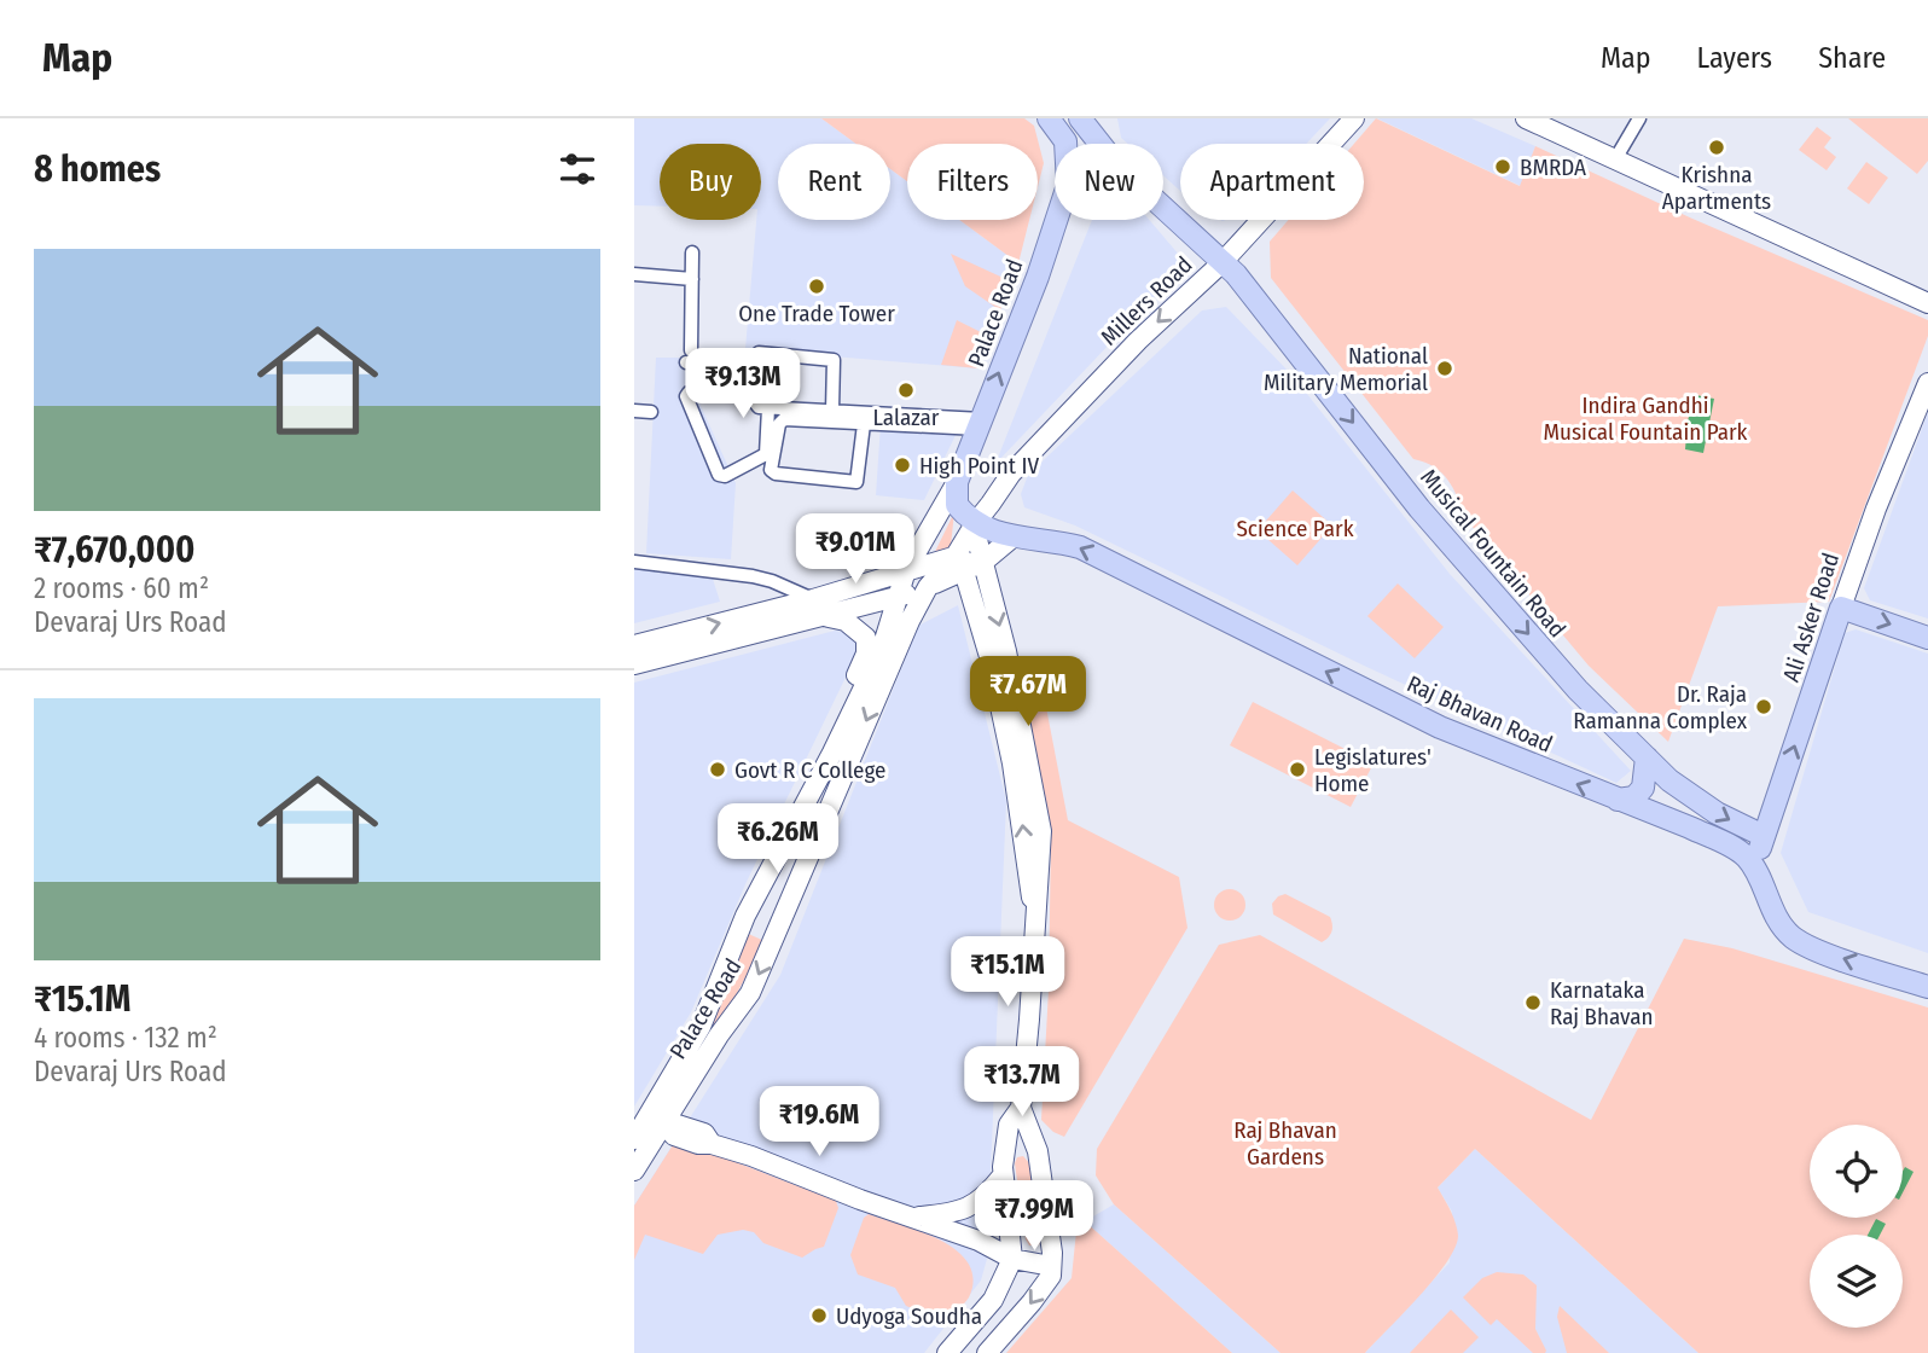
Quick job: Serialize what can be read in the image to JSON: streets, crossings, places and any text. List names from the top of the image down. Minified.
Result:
{"streets":{"main road":["Palace Road","Musical Fountain Road","Ali Asker Road","Raj Bhavan Road"],"street":["Millers Road"]},"crossings":[["Millers Road","Musical Fountain Road"],["Musical Fountain Road","Ali Asker Road"],["Ali Asker Road","Raj Bhavan Road"]],"one_way":["Millers Road","Musical Fountain Road","Ali Asker Road","Raj Bhavan Road"],"parks":["Indira Gandhi Musical Fountain Park","Science Park","Raj Bhavan Gardens"],"places":["Krishna Apartments","BMRDA","One Trade Tower","National Military Memorial","Lalazar","High Point IV","Dr. Raja Ramanna Complex","Govt R C College","Legislatures' Home","Karnataka Raj Bhavan","Udyoga Soudha"],"page":{"header":"Map","nav":["Map","Layers","Share"],"heading":"8 homes","chip":["Buy","Rent","Filters","New","Apartment"],"list":[{"name":"₹7,670,000","note":"2 rooms · 60 m² · Devaraj Urs Road"},{"name":"₹15.1M","note":"4 rooms · 132 m² · Devaraj Urs Road"}],"price":["₹9.13M","₹9.01M","₹7.67M","₹6.26M","₹15.1M","₹13.7M","₹19.6M","₹7.99M"]}}
